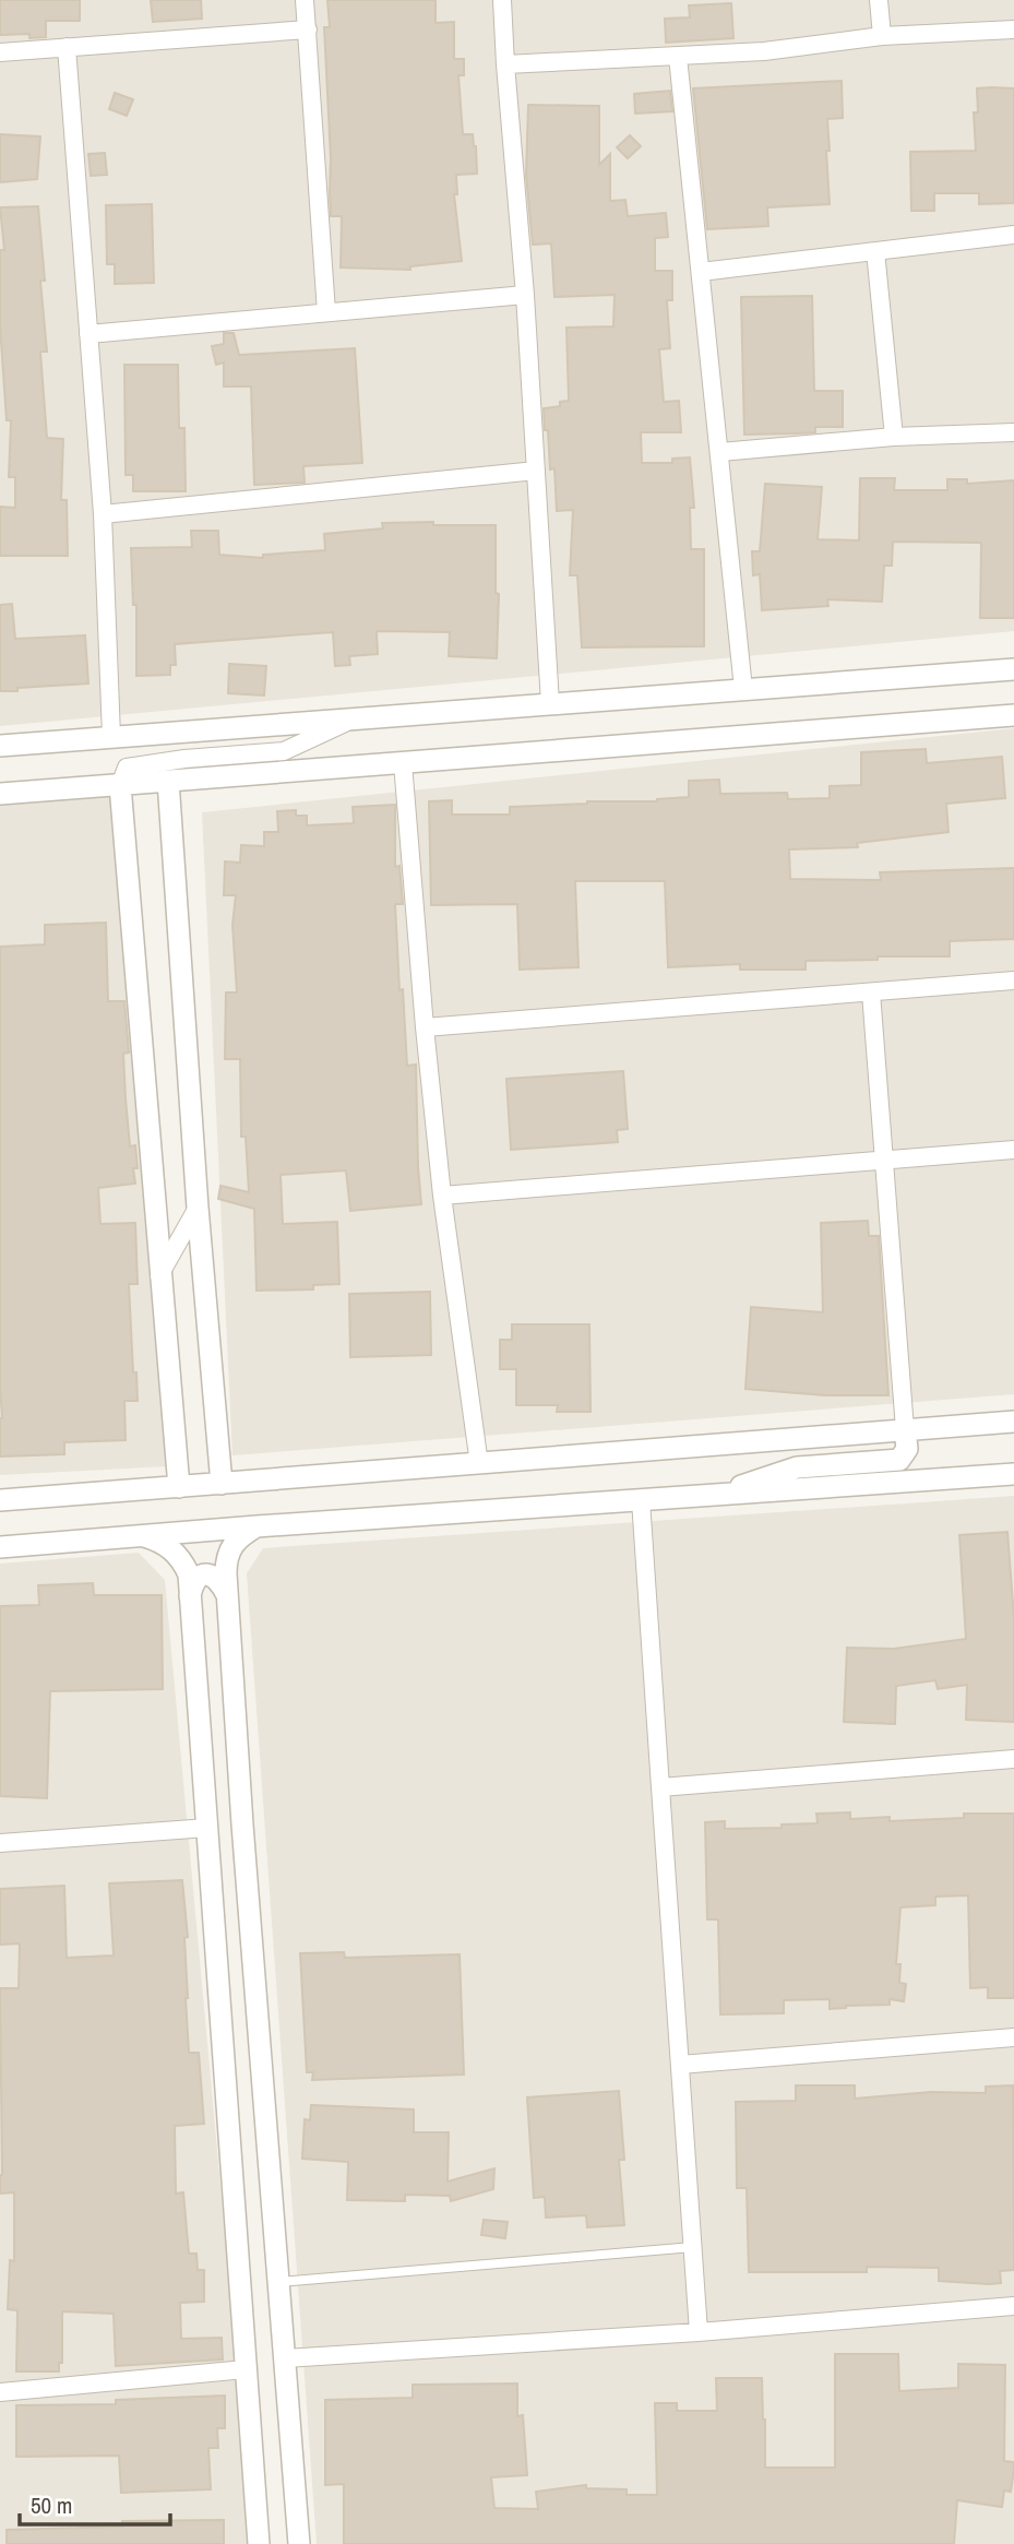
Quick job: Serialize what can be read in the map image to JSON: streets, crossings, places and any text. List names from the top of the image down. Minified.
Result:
{"scale_bar":"50 m"}
